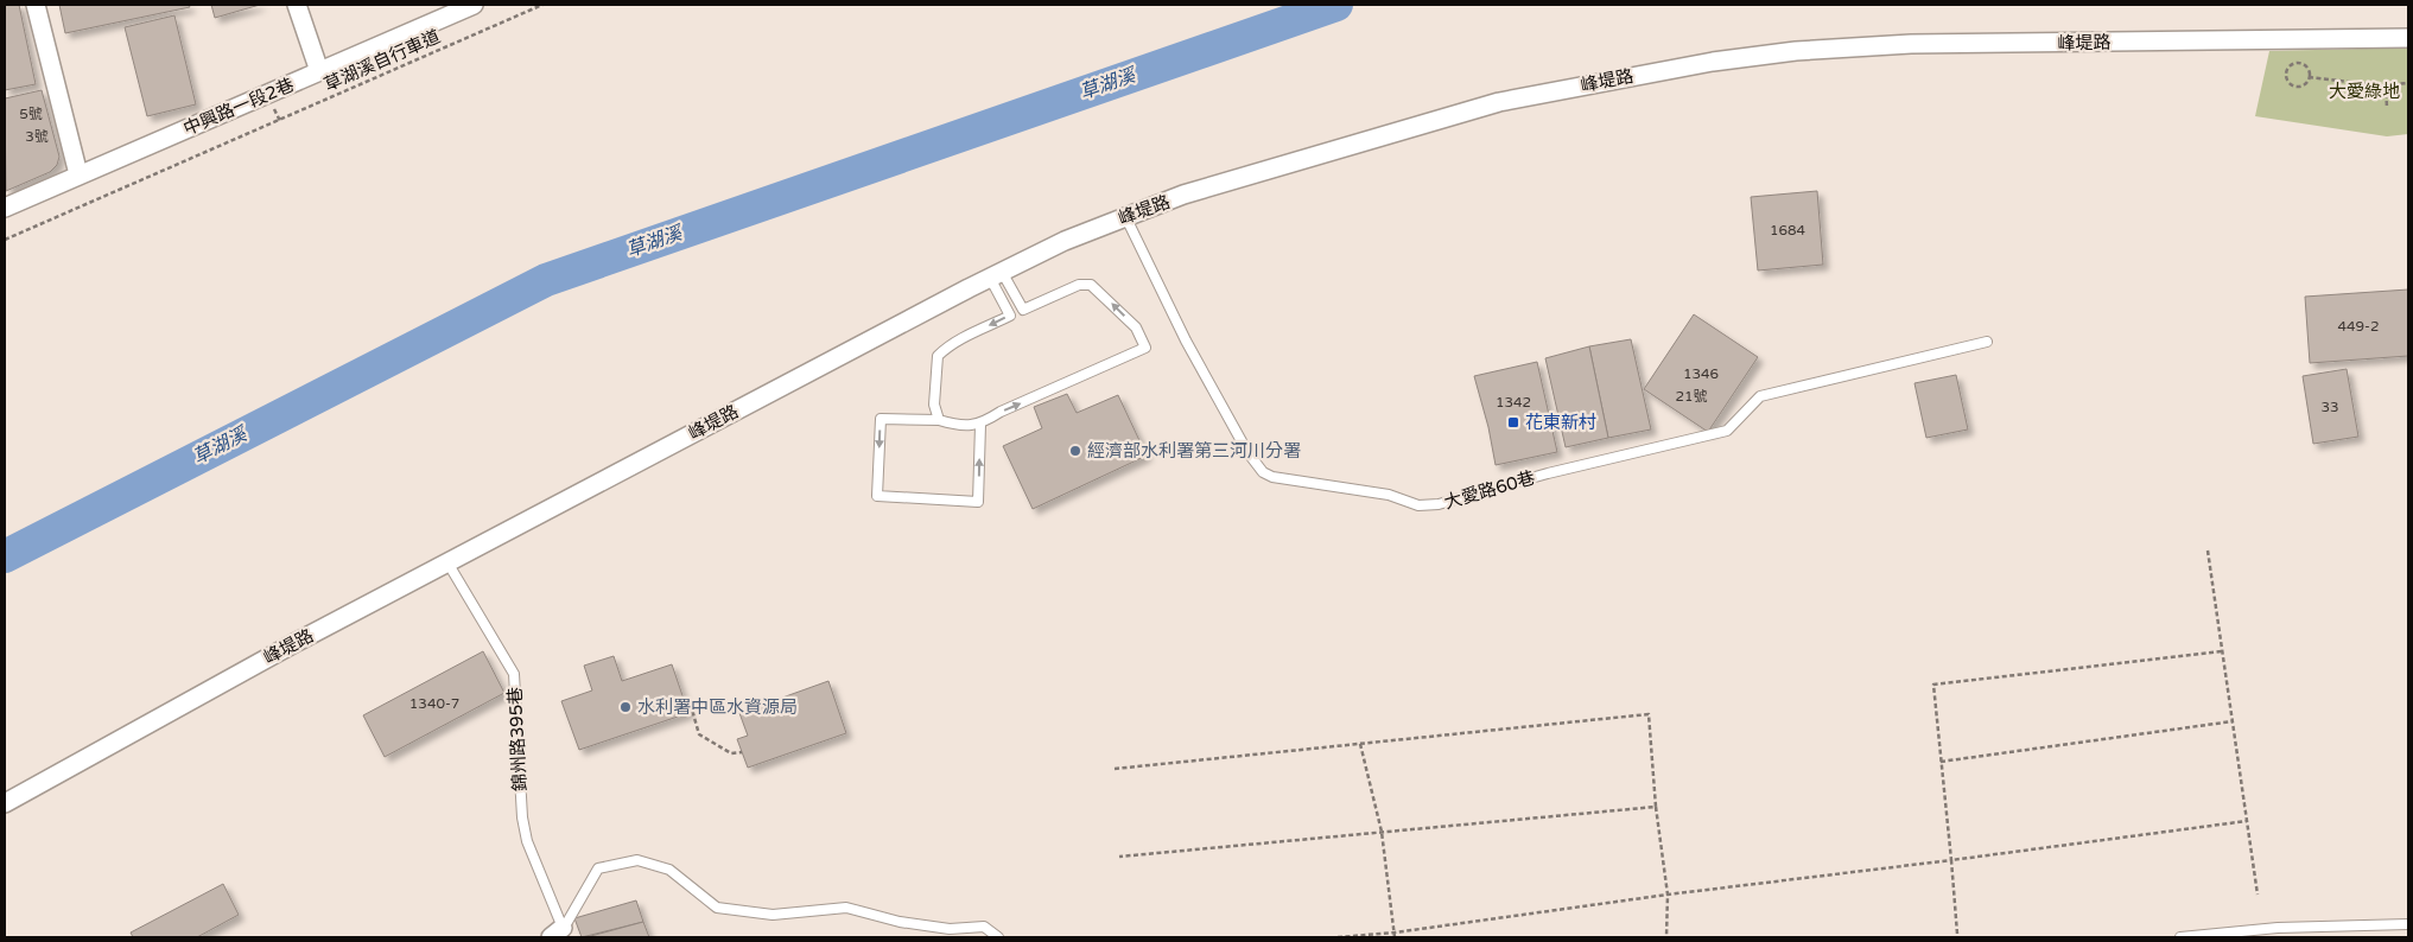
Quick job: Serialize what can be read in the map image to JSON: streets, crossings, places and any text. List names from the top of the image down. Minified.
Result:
{"streets":{"street":["峰堤路","中興路一段2巷"],"lane":["大愛路60巷","錦州路395巷"],"path":["草湖溪自行車道"]},"crossings":[["峰堤路","大愛路60巷"],["峰堤路","錦州路395巷"]],"water":["草湖溪"],"parks":["大愛綠地"],"places":{"transit":["花東新村"],"other":["經濟部水利署第三河川分署","水利署中區水資源局"]},"house_numbers":["5號","3號","1684","449-2","1346","21號","1342","33","1340-7"]}
